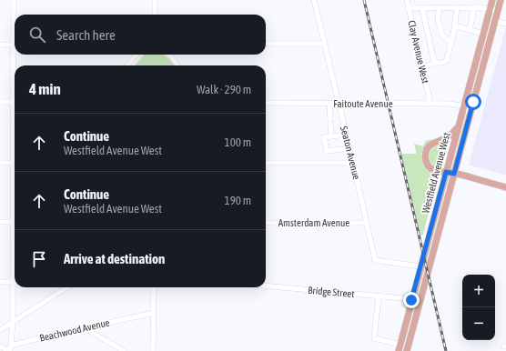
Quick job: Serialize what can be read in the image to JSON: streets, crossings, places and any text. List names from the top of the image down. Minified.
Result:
{"streets":{"main road":["Westfield Avenue West"],"street":["Clay Avenue West","Faitoute Avenue","Seaton Avenue","Amsterdam Avenue","Bridge Street","Beachwood Avenue"]},"crossings":[["Clay Avenue West","Faitoute Avenue"],["Faitoute Avenue","Seaton Avenue"],["Faitoute Avenue","Westfield Avenue West"],["Seaton Avenue","Westfield Avenue West"],["Seaton Avenue","Amsterdam Avenue"],["Westfield Avenue West","Bridge Street"]],"page":{"search":"Search here","heading":["4 min","Walk · 290 m"],"list":[["Continue","Westfield Avenue West","100 m"],["Continue","Westfield Avenue West","190 m"],"Arrive at destination"],"map_buttons":["+","−"]}}
